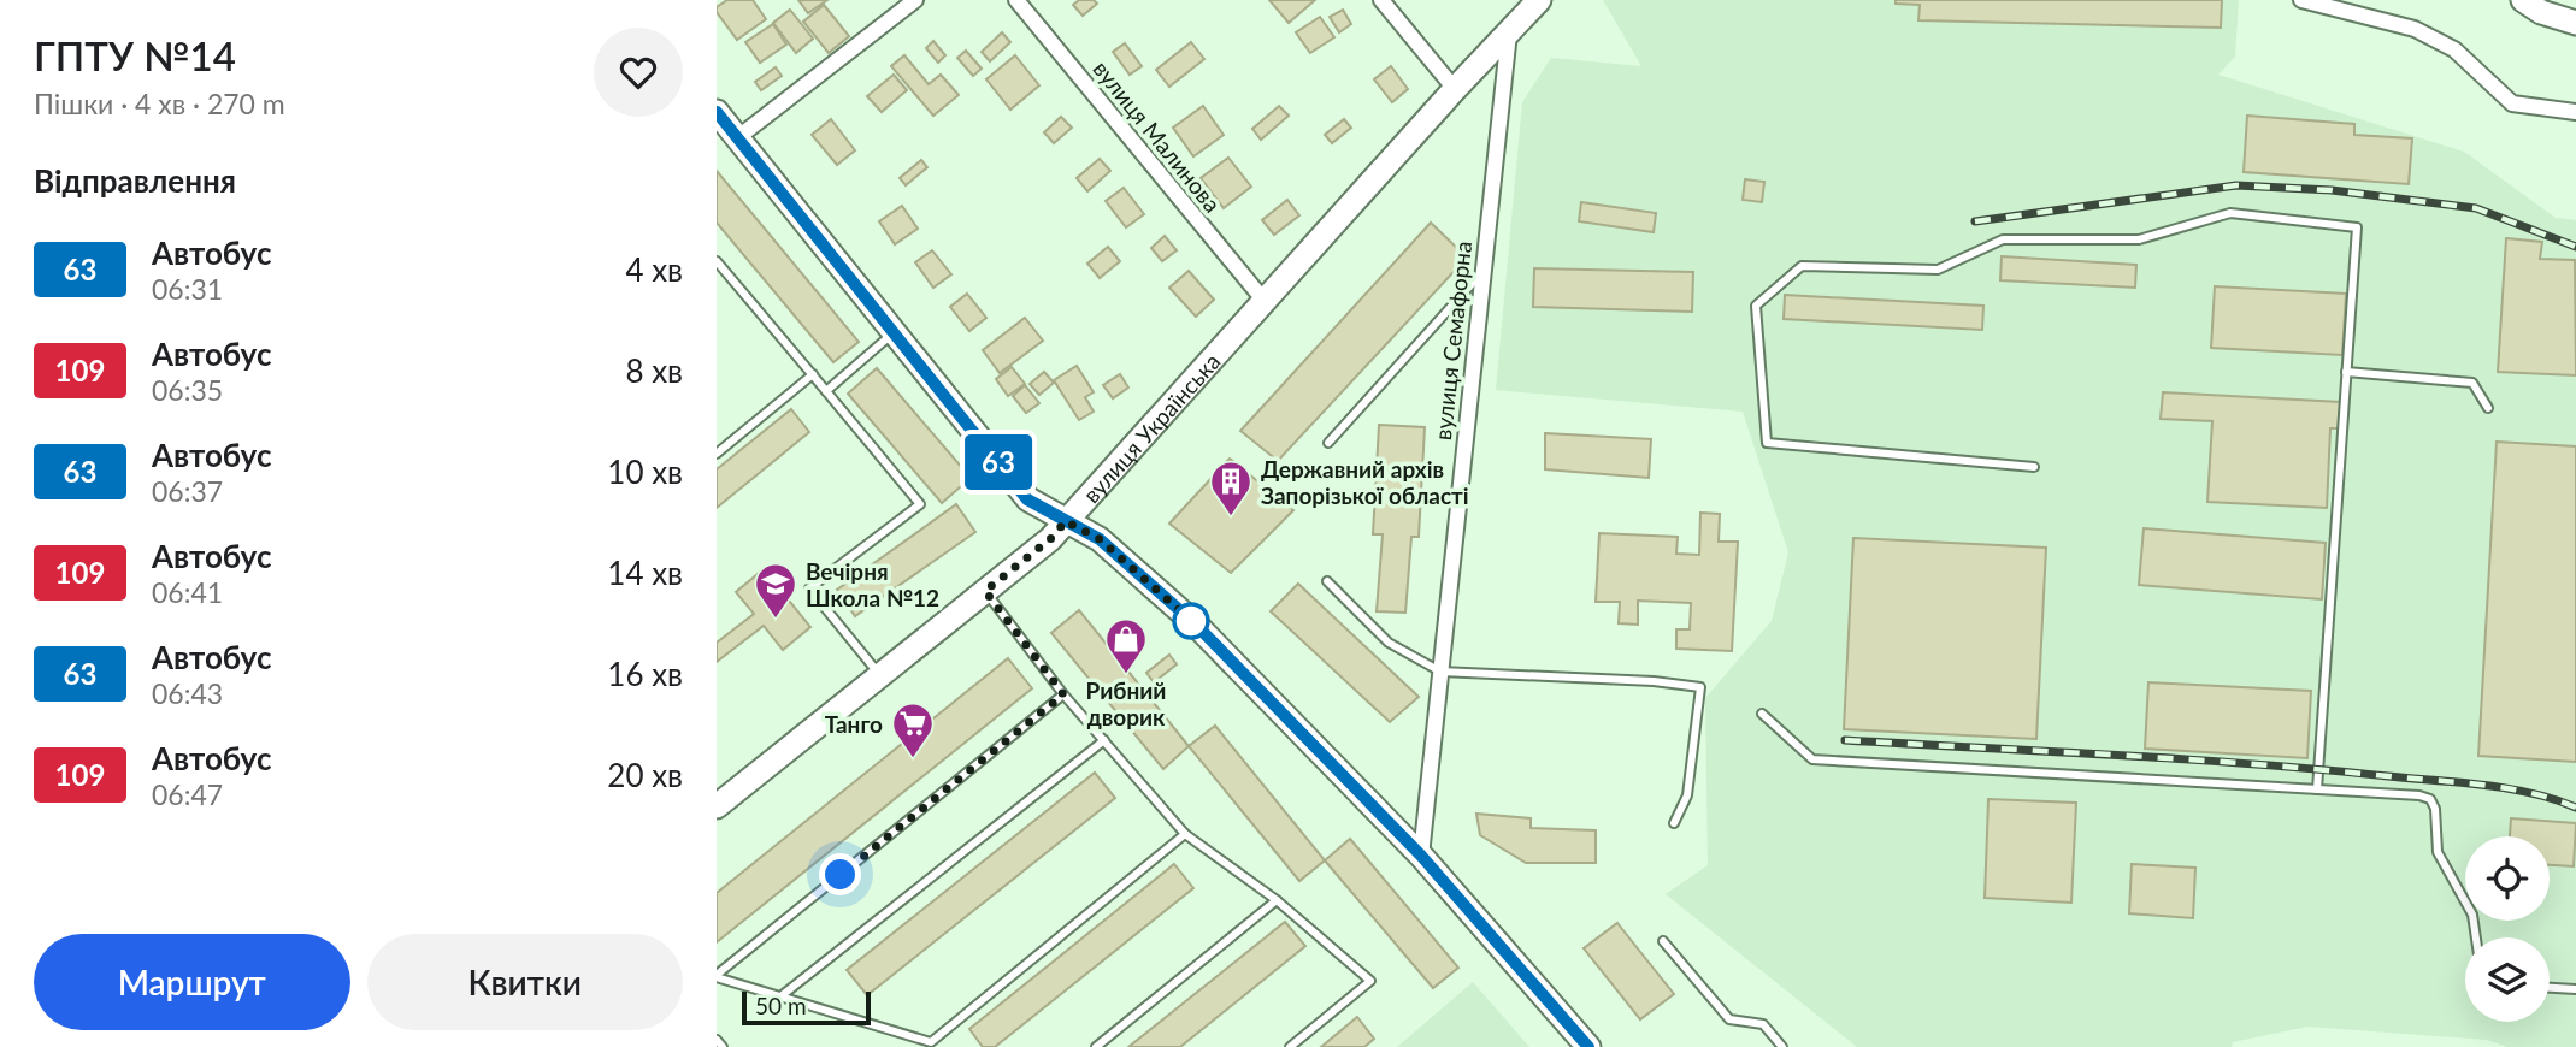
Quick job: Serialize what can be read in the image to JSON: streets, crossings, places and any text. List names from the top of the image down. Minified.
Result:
{"streets":{"street":["вулиця Малинова","вулиця Семафорна","вулиця Українська"]},"crossings":[["вулиця Малинова","вулиця Українська"],["вулиця Семафорна","вулиця Українська"]],"places":{"building":["Державний архів Запорізької області"],"school or university":["Вечірня Школа №12"],"shop":["Рибний дворик"],"supermarket":["Танго"]},"lines":["bus line 63"],"scale_bar":"50 m","page":{"heading":[["ГПТУ №14","Пішки · 4 хв · 270 m"],"Відправлення"],"on_map":"63","list":[{"mark":"63","name":"Автобус","note":"06:31","value":"4 хв"},{"mark":"109","name":"Автобус","note":"06:35","value":"8 хв"},{"mark":"63","name":"Автобус","note":"06:37","value":"10 хв"},{"mark":"109","name":"Автобус","note":"06:41","value":"14 хв"},{"mark":"63","name":"Автобус","note":"06:43","value":"16 хв"},{"mark":"109","name":"Автобус","note":"06:47","value":"20 хв"}],"buttons":["Маршрут","Квитки"],"scale":"50 m"}}
